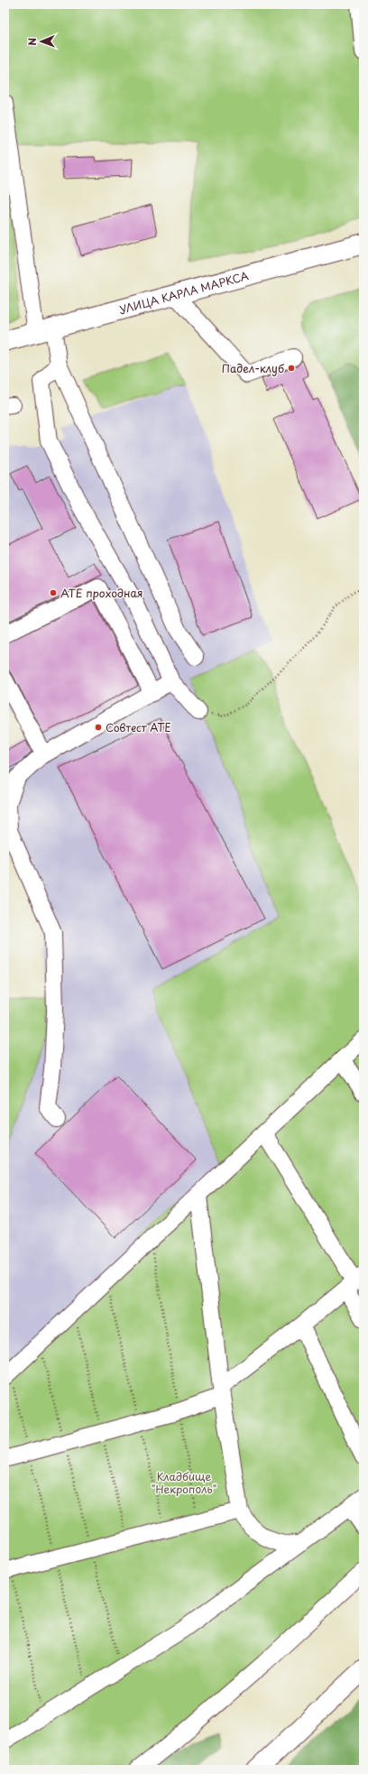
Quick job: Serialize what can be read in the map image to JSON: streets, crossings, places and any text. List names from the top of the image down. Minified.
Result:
{"streets":{"main road":["УЛИЦА КАРЛА МАРКСА"]},"parks":["Кладбище \"Некрополь\""],"places":["Падел-клуб","АТЕ проходная","Совтест АТЕ"],"north":"left"}
